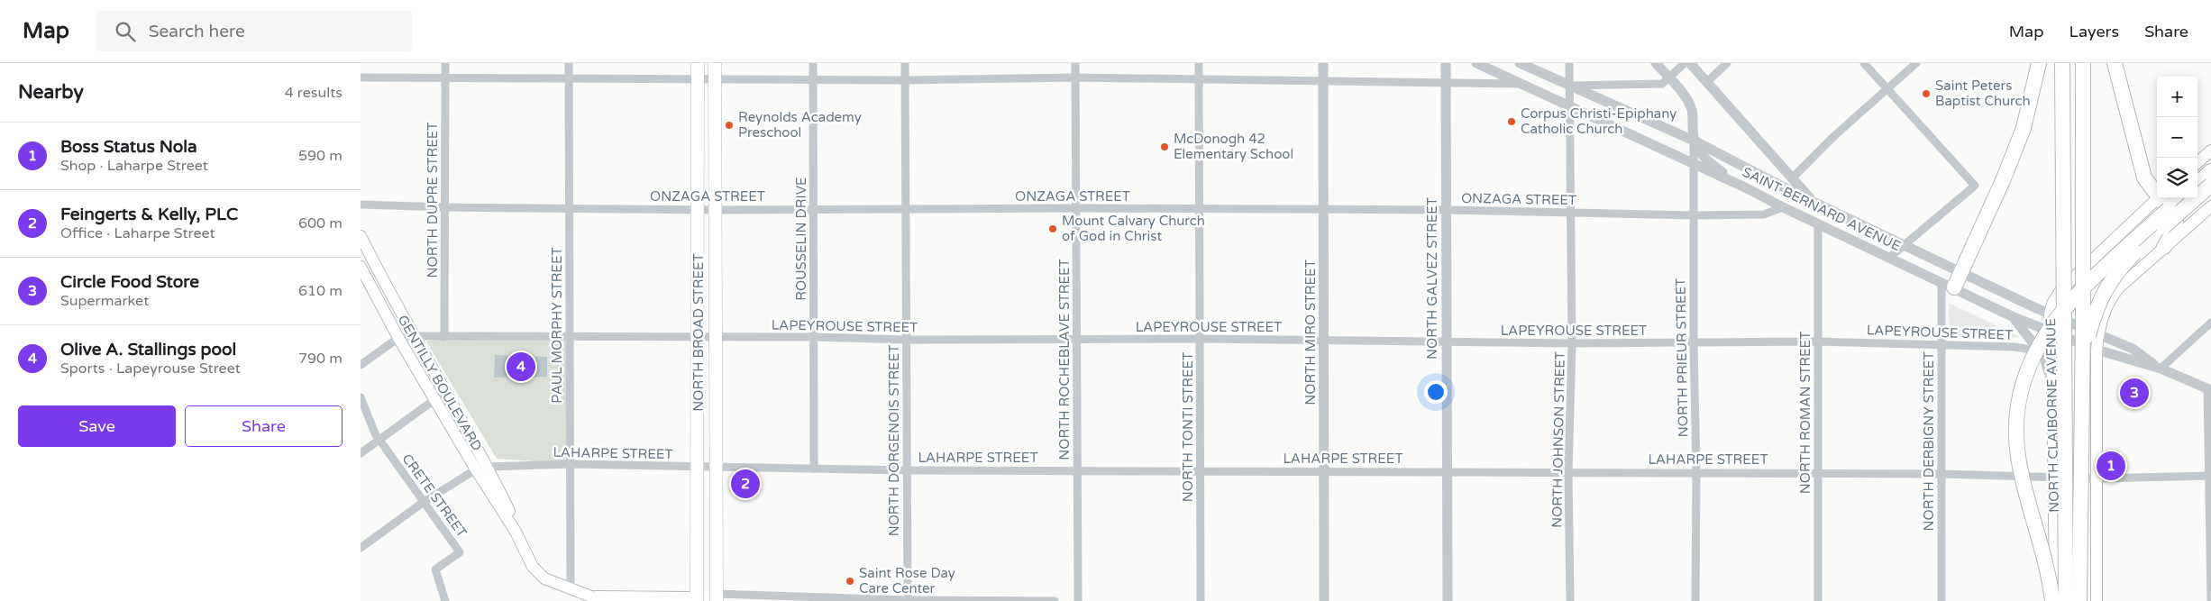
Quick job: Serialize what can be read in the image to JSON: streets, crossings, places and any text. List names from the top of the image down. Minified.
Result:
{"streets":{"main road":["NORTH BROAD STREET","GENTILLY BOULEVARD","NORTH CLAIBORNE AVENUE"],"street":["ONZAGA STREET","NORTH DUPRE STREET","SAINT BERNARD AVENUE","ROUSSELIN DRIVE","NORTH GALVEZ STREET","PAUL MORPHY STREET","LAPEYROUSE STREET","NORTH MIRO STREET","NORTH PRIEUR STREET","NORTH ROCHEBLAVE STREET","NORTH ROMAN STREET","NORTH TONTI STREET","NORTH JOHNSON STREET","NORTH DORGENOIS STREET","NORTH DERBIGNY STREET","LAHARPE STREET","CRETE STREET"]},"crossings":[["ONZAGA STREET","NORTH DUPRE STREET"],["ONZAGA STREET","SAINT BERNARD AVENUE"],["ONZAGA STREET","ROUSSELIN DRIVE"],["ONZAGA STREET","NORTH GALVEZ STREET"],["ONZAGA STREET","PAUL MORPHY STREET"],["ONZAGA STREET","NORTH BROAD STREET"],["ONZAGA STREET","NORTH MIRO STREET"],["ONZAGA STREET","NORTH PRIEUR STREET"],["ONZAGA STREET","NORTH ROCHEBLAVE STREET"],["ONZAGA STREET","NORTH TONTI STREET"],["ONZAGA STREET","NORTH JOHNSON STREET"],["ONZAGA STREET","NORTH DORGENOIS STREET"],["NORTH DUPRE STREET","LAPEYROUSE STREET"],["SAINT BERNARD AVENUE","NORTH PRIEUR STREET"],["SAINT BERNARD AVENUE","NORTH ROMAN STREET"],["SAINT BERNARD AVENUE","NORTH CLAIBORNE AVENUE"],["SAINT BERNARD AVENUE","NORTH JOHNSON STREET"],["SAINT BERNARD AVENUE","NORTH DERBIGNY STREET"],["ROUSSELIN DRIVE","LAPEYROUSE STREET"],["ROUSSELIN DRIVE","LAHARPE STREET"],["NORTH GALVEZ STREET","LAPEYROUSE STREET"],["NORTH GALVEZ STREET","LAHARPE STREET"],["PAUL MORPHY STREET","LAPEYROUSE STREET"],["PAUL MORPHY STREET","GENTILLY BOULEVARD"],["PAUL MORPHY STREET","LAHARPE STREET"],["LAPEYROUSE STREET","NORTH BROAD STREET"],["LAPEYROUSE STREET","NORTH MIRO STREET"],["LAPEYROUSE STREET","NORTH PRIEUR STREET"],["LAPEYROUSE STREET","NORTH ROCHEBLAVE STREET"],["LAPEYROUSE STREET","GENTILLY BOULEVARD"],["LAPEYROUSE STREET","NORTH ROMAN STREET"],["LAPEYROUSE STREET","NORTH TONTI STREET"],["LAPEYROUSE STREET","NORTH JOHNSON STREET"],["LAPEYROUSE STREET","NORTH DORGENOIS STREET"],["LAPEYROUSE STREET","NORTH DERBIGNY STREET"],["NORTH BROAD STREET","GENTILLY BOULEVARD"],["NORTH BROAD STREET","LAHARPE STREET"],["NORTH MIRO STREET","LAHARPE STREET"],["NORTH PRIEUR STREET","LAHARPE STREET"],["NORTH ROCHEBLAVE STREET","LAHARPE STREET"],["GENTILLY BOULEVARD","LAHARPE STREET"],["NORTH ROMAN STREET","LAHARPE STREET"],["NORTH CLAIBORNE AVENUE","LAHARPE STREET"],["NORTH TONTI STREET","LAHARPE STREET"],["NORTH JOHNSON STREET","LAHARPE STREET"],["NORTH DORGENOIS STREET","LAHARPE STREET"],["NORTH DERBIGNY STREET","LAHARPE STREET"],["LAHARPE STREET","CRETE STREET"]],"places":["Saint Peters Baptist Church","Corpus Christi-Epiphany Catholic Church","Reynolds Academy Preschool","McDonogh 42 Elementary School","Mount Calvary Church of God in Christ","Saint Rose Day Care Center"],"page":{"header":"Map","search":"Search here","nav":["Map","Layers","Share"],"heading":["Nearby","4 results"],"map_buttons":["+","−"],"list":[{"mark":"1","name":"Boss Status Nola","note":"Shop · Laharpe Street","value":"590 m"},{"mark":"2","name":"Feingerts & Kelly, PLC","note":"Office · Laharpe Street","value":"600 m"},{"mark":"3","name":"Circle Food Store","note":"Supermarket","value":"610 m"},{"mark":"4","name":"Olive A. Stallings pool","note":"Sports · Lapeyrouse Street","value":"790 m"}],"pins":["4","3","1","2"],"buttons":["Save","Share"]}}
